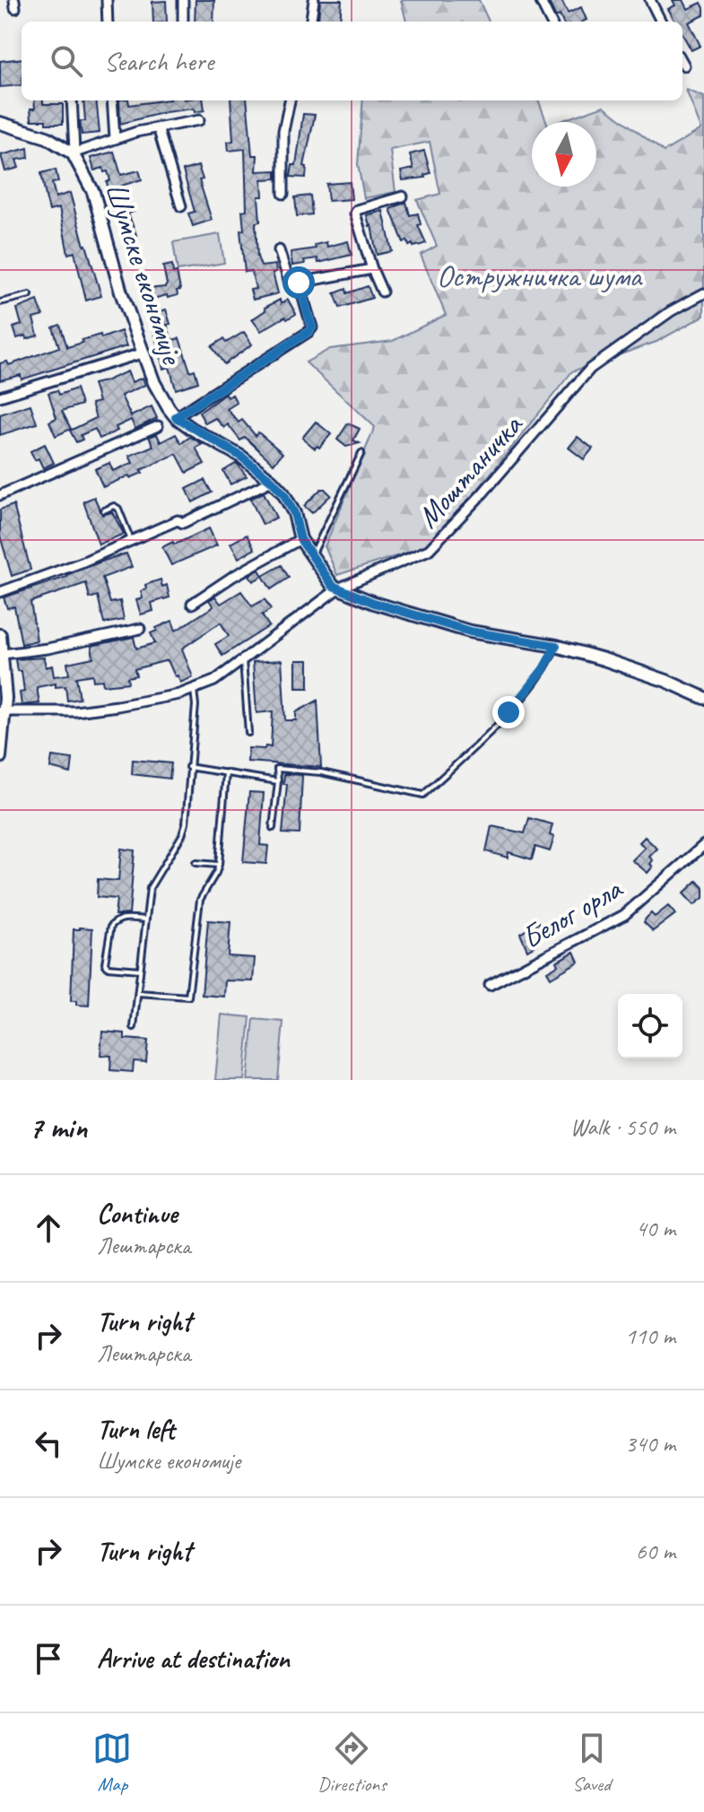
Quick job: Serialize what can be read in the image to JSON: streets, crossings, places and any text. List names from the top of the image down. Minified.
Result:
{"streets":{"street":["Шумске економије","Моштаничка","Белог орла"]},"crossings":[["Шумске економије","Моштаничка"]],"parks":["Остружничка шума"],"north":"bottom","page":{"search":"Search here","heading":["7 min","Walk · 550 m"],"list":[["Continue","Лештарска","40 m"],["Turn right","Лештарска","110 m"],["Turn left","Шумске економије","340 m"],["Turn right","60 m"],"Arrive at destination"],"nav":["Map","Directions","Saved"]}}
